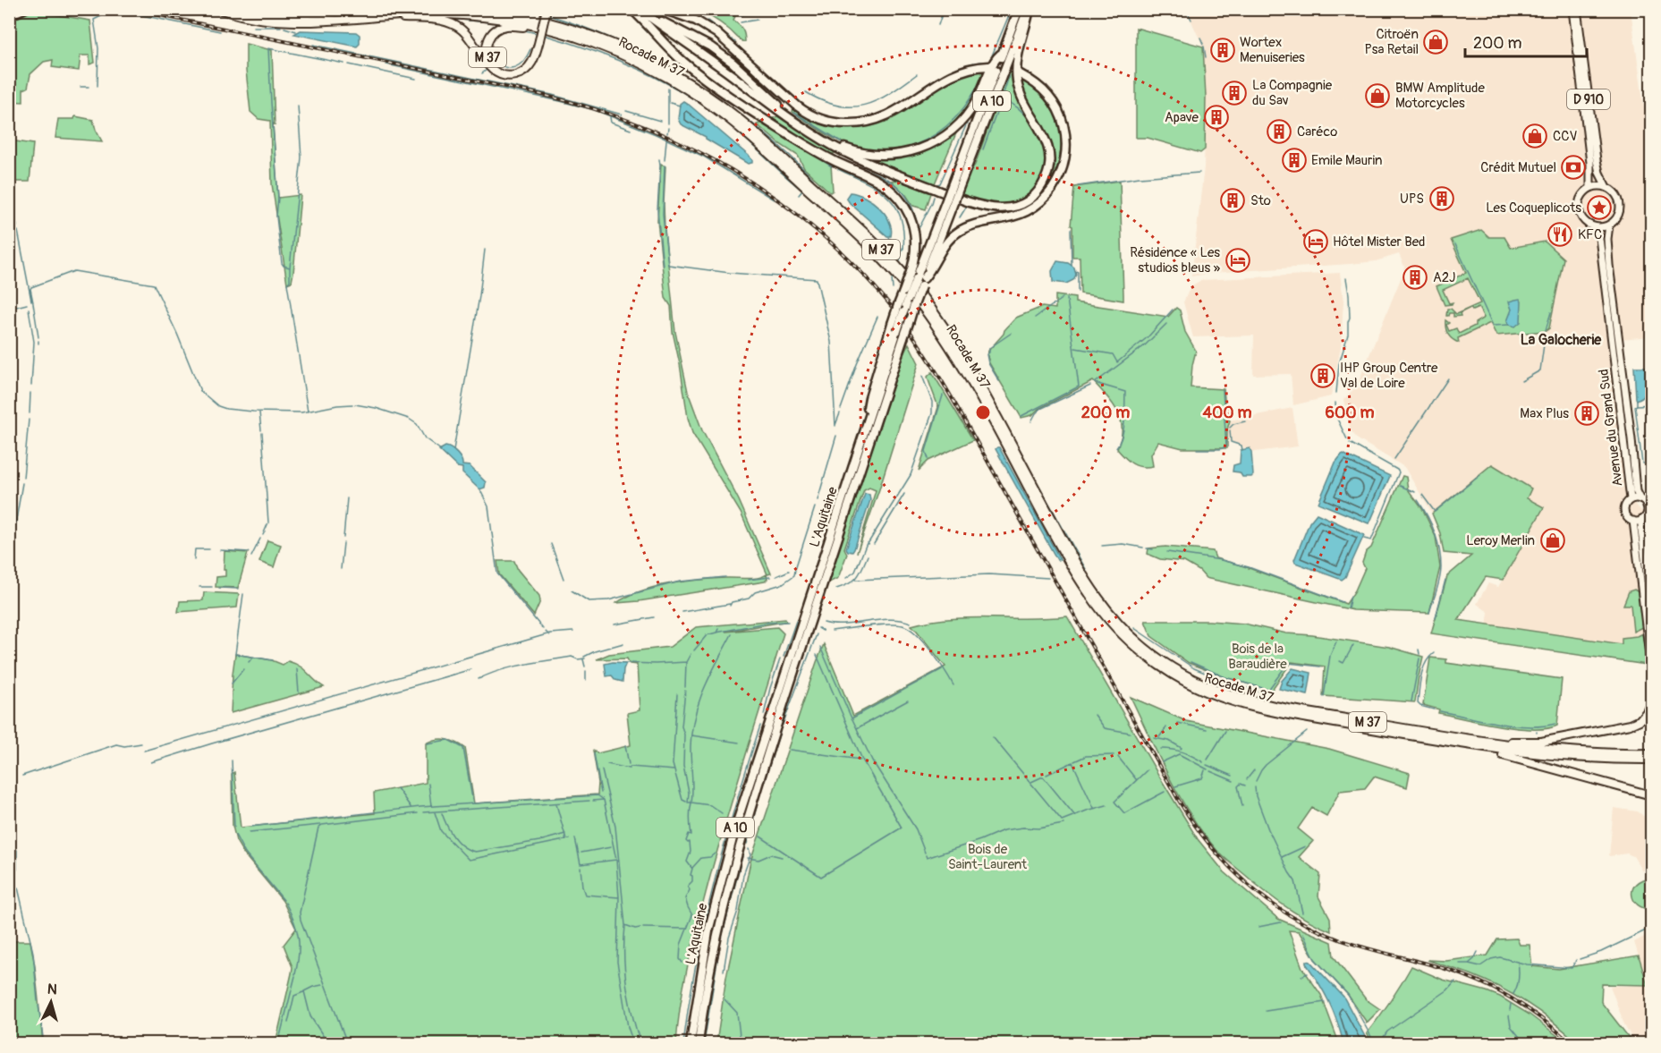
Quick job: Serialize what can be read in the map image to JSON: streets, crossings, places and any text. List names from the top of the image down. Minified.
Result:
{"streets":{"highway":["M 37","Rocade M 37","A 10","L'Aquitaine"],"main road":["D 910","Avenue du Grand Sud"]},"crossings":[["M 37","Rocade M 37"],["D 910","Avenue du Grand Sud"]],"districts":["La Galocherie"],"parks":["Bois de la Baraudière","Bois de Saint-Laurent"],"places":{"shop":["Citroën Psa Retail","BMW Amplitude Motorcycles","CCV","Leroy Merlin"],"building":["Wortex Menuiseries","La Compagnie du Sav","Apave","Caréco","Emile Maurin","UPS","Sto","A2J","IHP Group Centre Val de Loire","Max Plus"],"bank":["Crédit Mutuel"],"place":["Les Coqueplicots"],"restaurant":["KFC"],"hotel":["Hôtel Mister Bed","Résidence « Les studios bleus »"]},"scale_bar":"200 m","north":"top","rings":["200 m","400 m","600 m"]}
